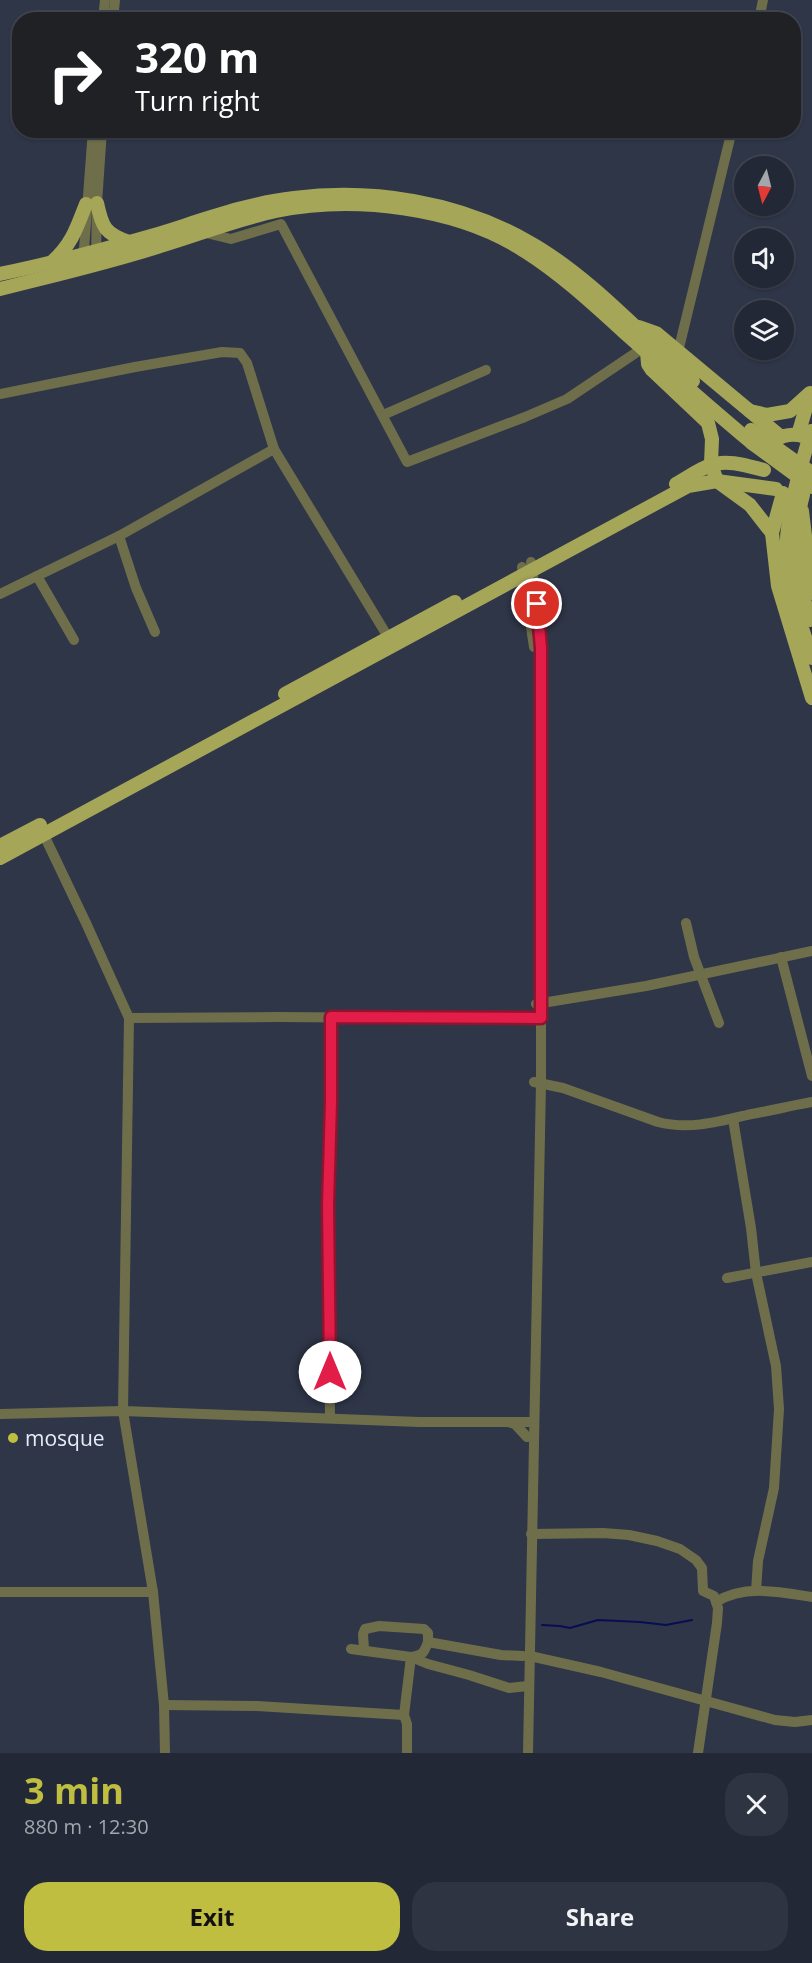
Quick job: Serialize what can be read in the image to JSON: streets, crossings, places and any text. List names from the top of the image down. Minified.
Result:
{"places":["mosque"],"north":"bottom","page":{"turn":["320 m","Turn right"],"heading":["3 min","880 m · 12:30"],"buttons":["Exit","Share"]}}
